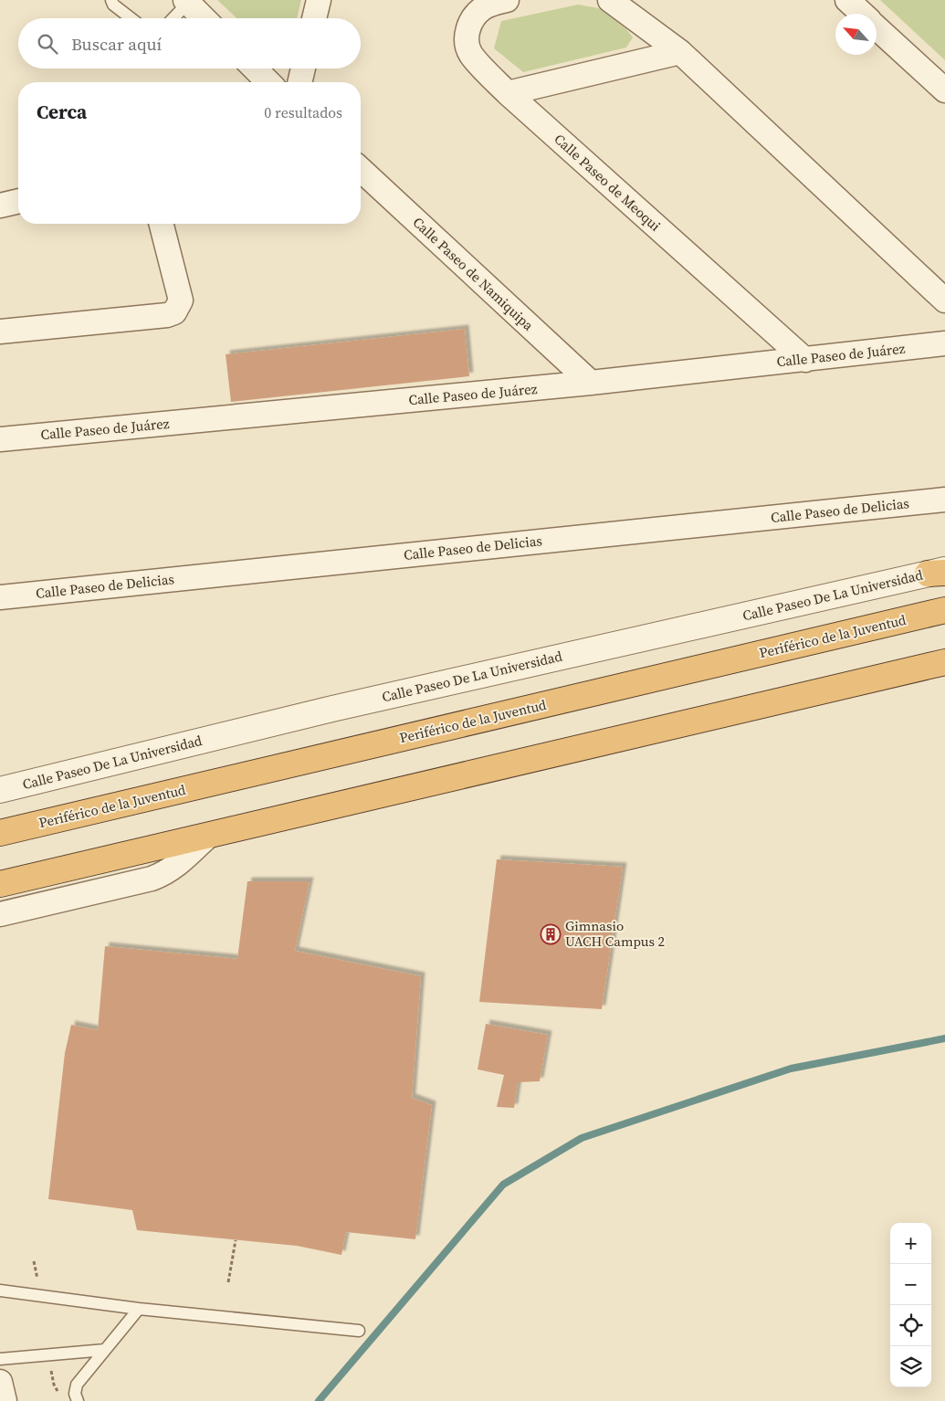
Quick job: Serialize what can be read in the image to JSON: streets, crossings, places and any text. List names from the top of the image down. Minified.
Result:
{"streets":{"highway":["Periférico de la Juventud"],"street":["Calle Paseo de Meoqui","Calle Paseo de Namiquipa","Calle Paseo de Juárez","Calle Paseo de Delicias","Calle Paseo De La Universidad"]},"crossings":[["Calle Paseo de Meoqui","Calle Paseo de Juárez"],["Calle Paseo de Namiquipa","Calle Paseo de Juárez"]],"places":{"building":["Gimnasio UACH Campus 2"]},"north":"top left","page":{"search":"Buscar aquí","heading":["Cerca","0 resultados"],"map_buttons":["+","−"]}}
